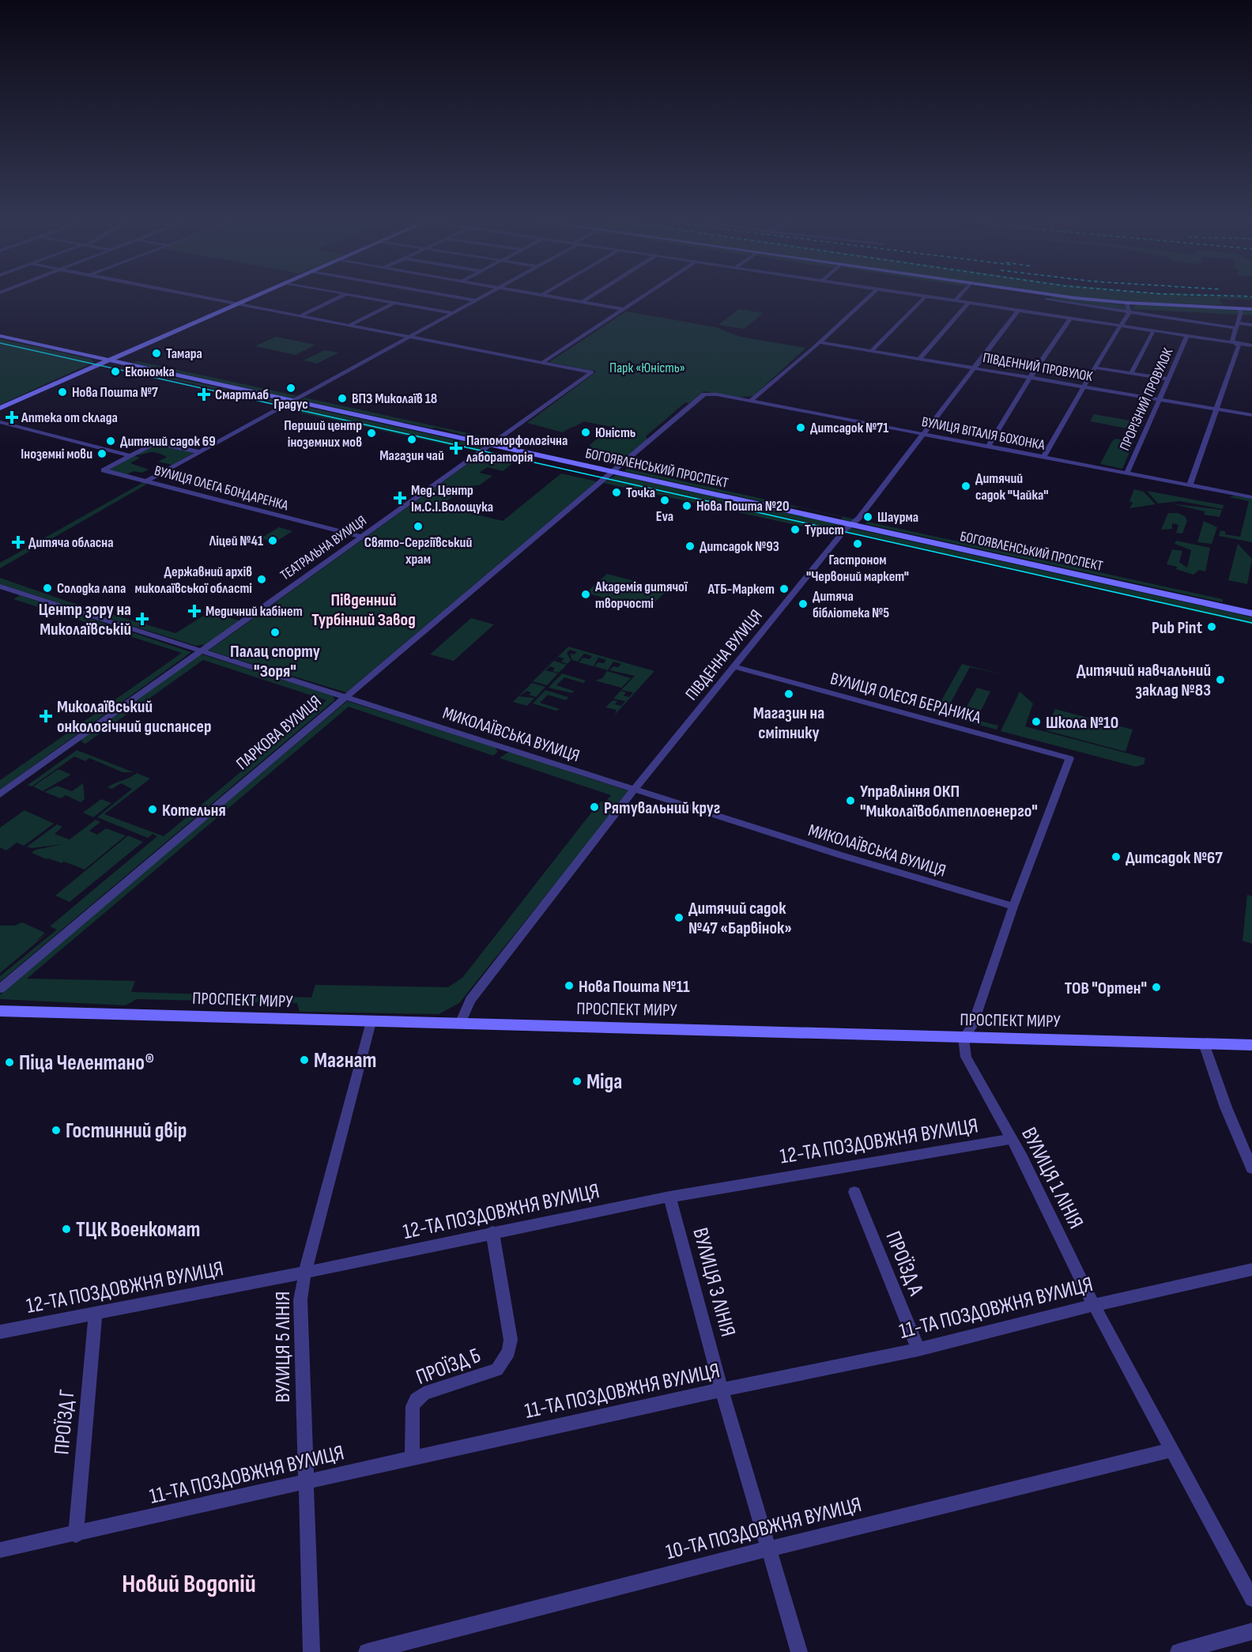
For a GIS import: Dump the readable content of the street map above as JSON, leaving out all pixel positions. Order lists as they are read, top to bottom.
{
  "streets": {
    "main road": ["БОГОЯВЛЕНСЬКИЙ ПРОСПЕКТ", "ПРОСПЕКТ МИРУ"],
    "street": [
      "ПІВДЕННИЙ ПРОВУЛОК",
      "ПРОРІЗНИЙ ПРОВУЛОК",
      "ВУЛИЦЯ ВІТАЛІЯ БОХОНКА",
      "ВУЛИЦЯ ОЛЕГА БОНДАРЕНКА",
      "ТЕАТРАЛЬНА ВУЛИЦЯ",
      "ПІВДЕННА ВУЛИЦЯ",
      "ВУЛИЦЯ ОЛЕСЯ БЕРДНИКА",
      "ПАРКОВА ВУЛИЦЯ",
      "МИКОЛАЇВСЬКА ВУЛИЦЯ",
      "12-ТА ПОЗДОВЖНЯ ВУЛИЦЯ",
      "ВУЛИЦЯ 1 ЛІНІЯ",
      "ПРОЇЗД А",
      "ВУЛИЦЯ 3 ЛІНІЯ",
      "11-ТА ПОЗДОВЖНЯ ВУЛИЦЯ",
      "ВУЛИЦЯ 5 ЛІНІЯ",
      "ПРОЇЗД Б",
      "ПРОЇЗД Г",
      "10-ТА ПОЗДОВЖНЯ ВУЛИЦЯ"
    ]
  },
  "crossings": [
    ["ПІВДЕННИЙ ПРОВУЛОК", "ПРОРІЗНИЙ ПРОВУЛОК"],
    ["ПІВДЕННИЙ ПРОВУЛОК", "ПІВДЕННА ВУЛИЦЯ"],
    ["ПРОРІЗНИЙ ПРОВУЛОК", "ВУЛИЦЯ ВІТАЛІЯ БОХОНКА"],
    ["ВУЛИЦЯ ВІТАЛІЯ БОХОНКА", "ПІВДЕННА ВУЛИЦЯ"],
    ["ВУЛИЦЯ ВІТАЛІЯ БОХОНКА", "ПАРКОВА ВУЛИЦЯ"],
    ["БОГОЯВЛЕНСЬКИЙ ПРОСПЕКТ", "ТЕАТРАЛЬНА ВУЛИЦЯ"],
    ["БОГОЯВЛЕНСЬКИЙ ПРОСПЕКТ", "ПІВДЕННА ВУЛИЦЯ"],
    ["БОГОЯВЛЕНСЬКИЙ ПРОСПЕКТ", "ПАРКОВА ВУЛИЦЯ"],
    ["ВУЛИЦЯ ОЛЕГА БОНДАРЕНКА", "ТЕАТРАЛЬНА ВУЛИЦЯ"],
    ["ТЕАТРАЛЬНА ВУЛИЦЯ", "МИКОЛАЇВСЬКА ВУЛИЦЯ"],
    ["ПІВДЕННА ВУЛИЦЯ", "ВУЛИЦЯ ОЛЕСЯ БЕРДНИКА"],
    ["ПІВДЕННА ВУЛИЦЯ", "МИКОЛАЇВСЬКА ВУЛИЦЯ"],
    ["ПІВДЕННА ВУЛИЦЯ", "ПРОСПЕКТ МИРУ"],
    ["ВУЛИЦЯ ОЛЕСЯ БЕРДНИКА", "МИКОЛАЇВСЬКА ВУЛИЦЯ"],
    ["ПАРКОВА ВУЛИЦЯ", "МИКОЛАЇВСЬКА ВУЛИЦЯ"],
    ["ПРОСПЕКТ МИРУ", "ВУЛИЦЯ 1 ЛІНІЯ"],
    ["ПРОСПЕКТ МИРУ", "ВУЛИЦЯ 5 ЛІНІЯ"],
    ["12-ТА ПОЗДОВЖНЯ ВУЛИЦЯ", "ВУЛИЦЯ 1 ЛІНІЯ"],
    ["12-ТА ПОЗДОВЖНЯ ВУЛИЦЯ", "ВУЛИЦЯ 3 ЛІНІЯ"],
    ["12-ТА ПОЗДОВЖНЯ ВУЛИЦЯ", "ВУЛИЦЯ 5 ЛІНІЯ"],
    ["12-ТА ПОЗДОВЖНЯ ВУЛИЦЯ", "ПРОЇЗД Б"],
    ["12-ТА ПОЗДОВЖНЯ ВУЛИЦЯ", "ПРОЇЗД Г"],
    ["ВУЛИЦЯ 1 ЛІНІЯ", "11-ТА ПОЗДОВЖНЯ ВУЛИЦЯ"],
    ["ВУЛИЦЯ 1 ЛІНІЯ", "10-ТА ПОЗДОВЖНЯ ВУЛИЦЯ"],
    ["ПРОЇЗД А", "11-ТА ПОЗДОВЖНЯ ВУЛИЦЯ"],
    ["ВУЛИЦЯ 3 ЛІНІЯ", "11-ТА ПОЗДОВЖНЯ ВУЛИЦЯ"],
    ["ВУЛИЦЯ 3 ЛІНІЯ", "10-ТА ПОЗДОВЖНЯ ВУЛИЦЯ"],
    ["11-ТА ПОЗДОВЖНЯ ВУЛИЦЯ", "ВУЛИЦЯ 5 ЛІНІЯ"],
    ["11-ТА ПОЗДОВЖНЯ ВУЛИЦЯ", "ПРОЇЗД Б"],
    ["11-ТА ПОЗДОВЖНЯ ВУЛИЦЯ", "ПРОЇЗД Г"]
  ],
  "districts": ["Південний Турбінний Завод", "Новий Водопій"],
  "parks": ["Парк «Юність»"],
  "places": {
    "other": [
      "Тамара",
      "Економка",
      "Градус",
      "Нова Пошта №7",
      "ВПЗ Миколаїв 18",
      "Дитсадок №71",
      "Юність",
      "Перший центр іноземних мов",
      "Магазин чай",
      "Дитячий садок 69",
      "Іноземні мови",
      "Дитячий садок \"Чайка\"",
      "Точка",
      "Eva",
      "Нова Пошта №20",
      "Шаурма",
      "Свято-Сергіївський храм",
      "Турист",
      "Ліцей №41",
      "Гастроном \"Червоний маркет\"",
      "Дитсадок №93",
      "Державний архів миколаївської області",
      "Солодка лапа",
      "АТБ-Маркет",
      "Академія дитячої творчості",
      "Дитяча бібліотека №5",
      "Pub Pint",
      "Палац спорту \"Зоря\"",
      "Дитячий навчальний заклад №83",
      "Магазин на смітнику",
      "Школа №10",
      "Управління ОКП \"Миколаївоблтеплоенерго\"",
      "Рятувальний круг",
      "Котельня",
      "Дитсадок №67",
      "Дитячий садок №47 «Барвінок»",
      "Нова Пошта №11",
      "ТОВ \"Ортен\"",
      "Магнат",
      "Піца Челентано®",
      "Міда",
      "Гостинний двір",
      "ТЦК Военкомат"
    ],
    "health": [
      "Смартлаб",
      "Аптека от склада",
      "Патоморфологічна лабораторія",
      "Мед. Центр Ім.С.І.Волощука",
      "Дитяча обласна",
      "Медичний кабінет",
      "Центр зору на Миколаївській",
      "Миколаївський онкологічний диспансер"
    ]
  }
}
